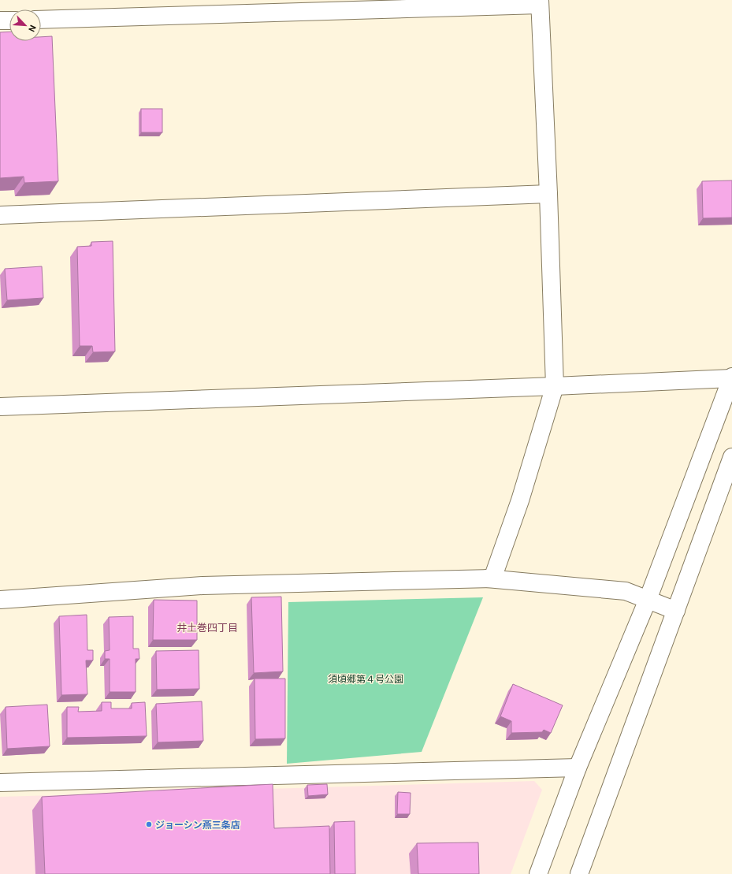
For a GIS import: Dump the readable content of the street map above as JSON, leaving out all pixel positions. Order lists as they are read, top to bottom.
{
  "districts": ["井土巻四丁目"],
  "parks": ["須頃郷第４号公園"],
  "places": ["ジョーシン燕三条店"],
  "north": "bottom right"
}
